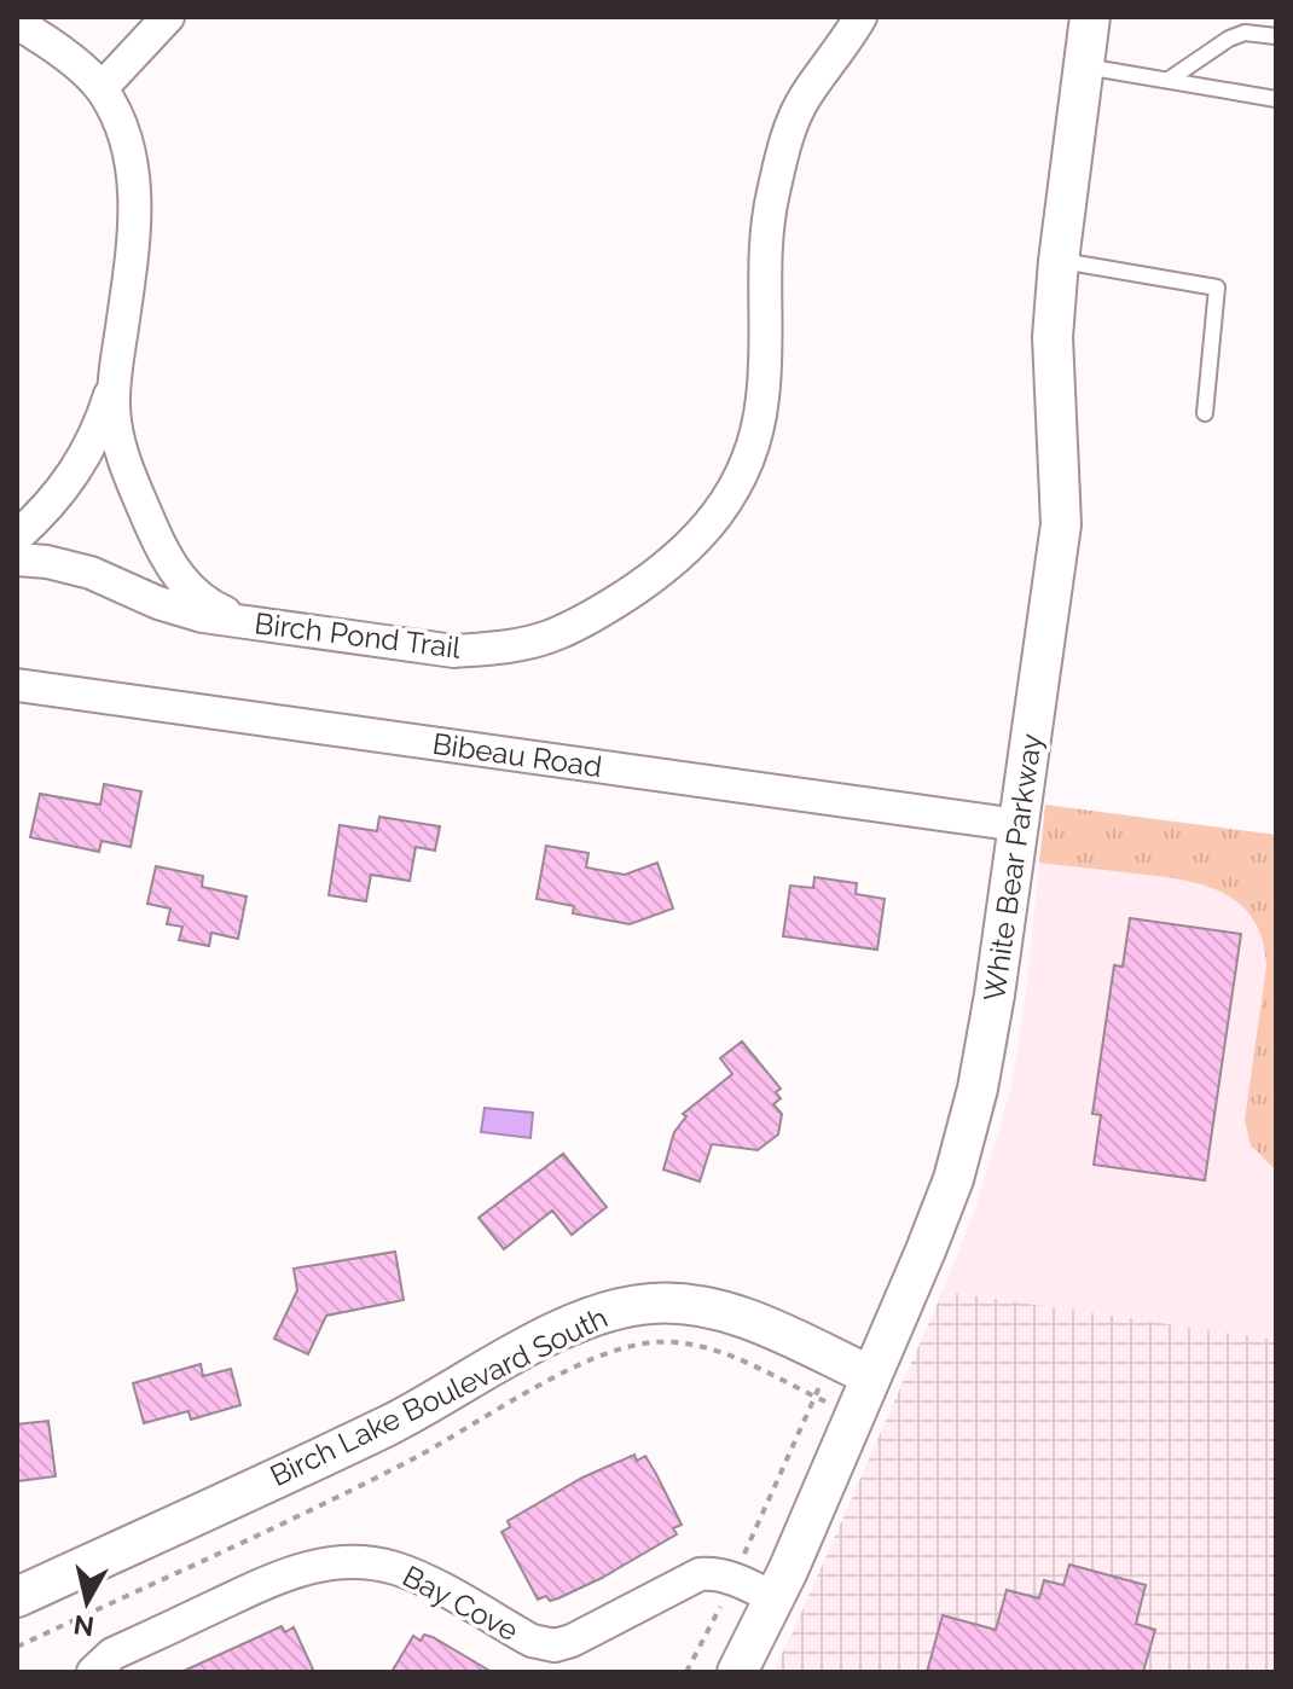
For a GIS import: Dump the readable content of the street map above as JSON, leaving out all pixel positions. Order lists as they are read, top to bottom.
{
  "streets": {
    "street": [
      "Birch Pond Trail",
      "Bibeau Road",
      "White Bear Parkway",
      "Birch Lake Boulevard South",
      "Bay Cove"
    ]
  },
  "crossings": [
    ["Bibeau Road", "White Bear Parkway"],
    ["White Bear Parkway", "Birch Lake Boulevard South"],
    ["White Bear Parkway", "Bay Cove"]
  ],
  "north": "bottom"
}
